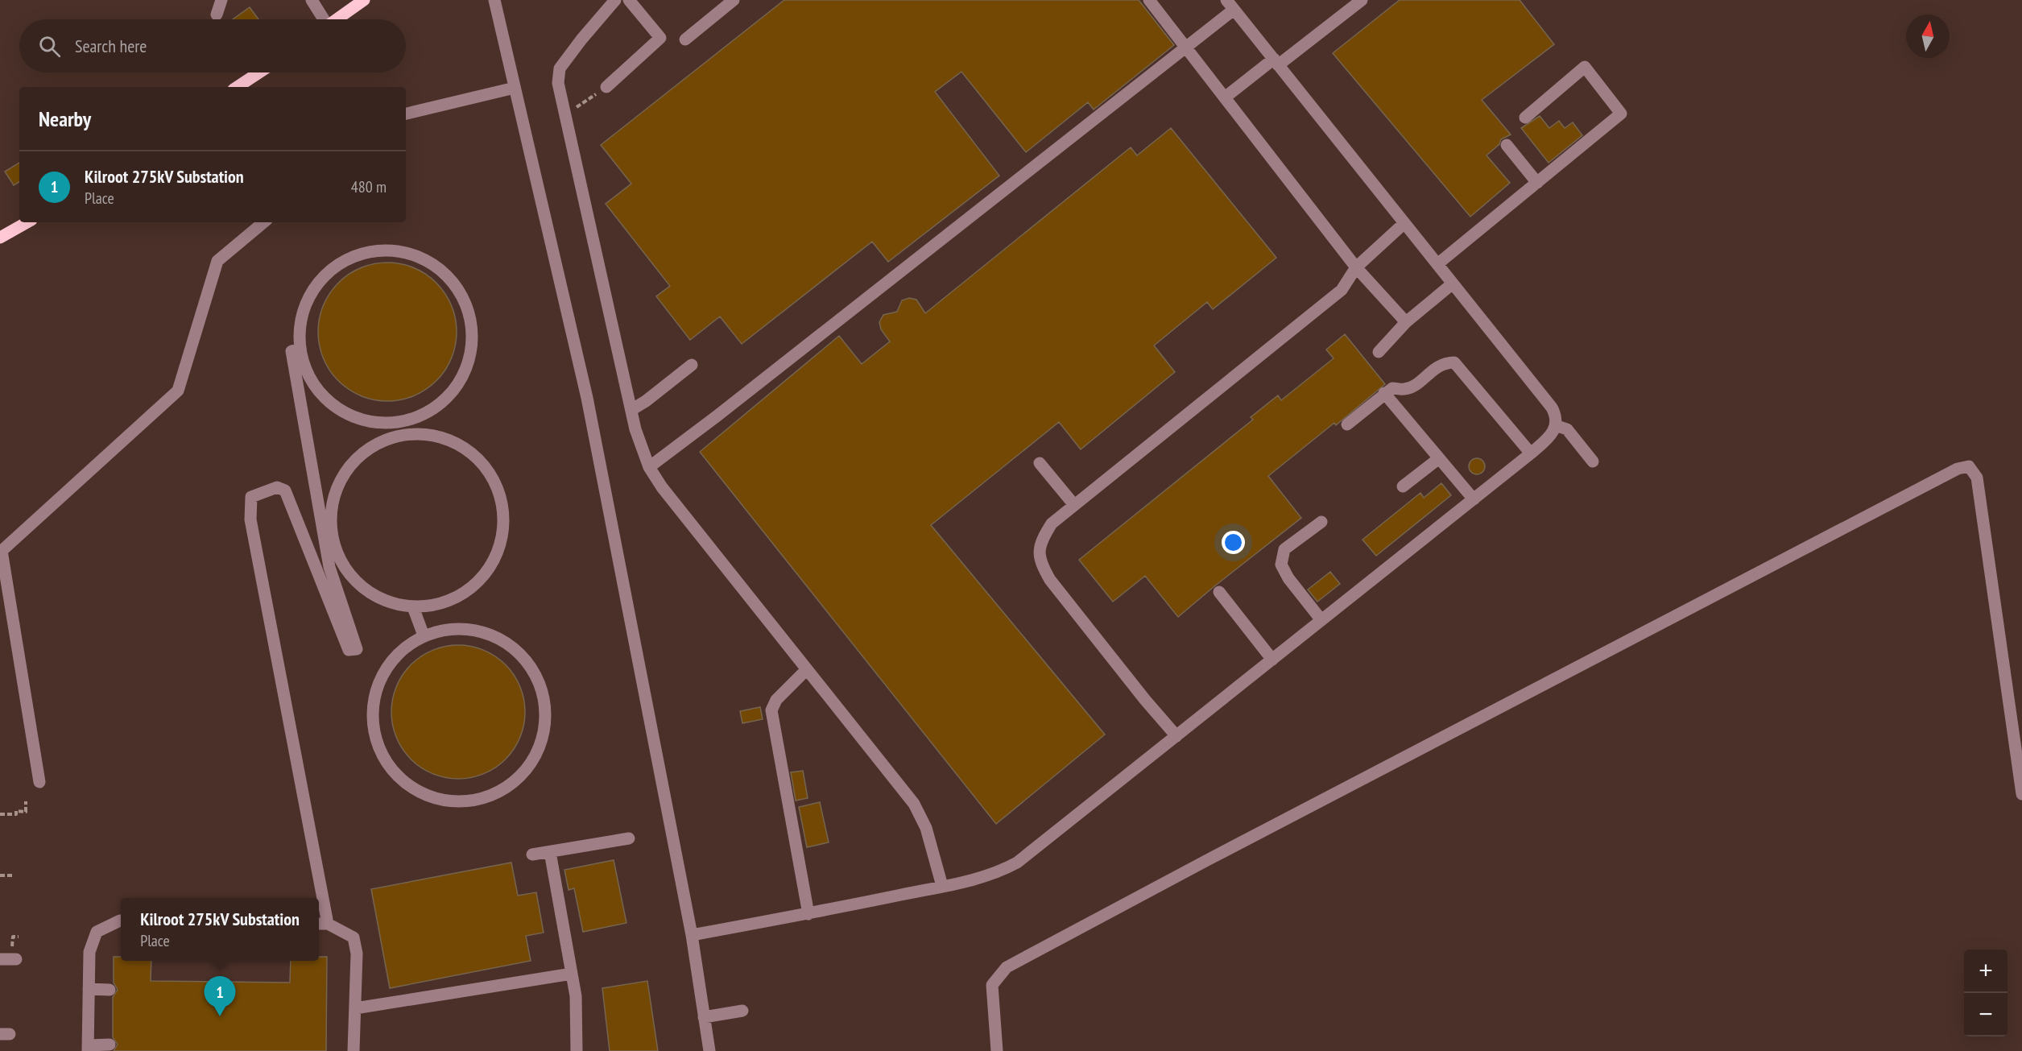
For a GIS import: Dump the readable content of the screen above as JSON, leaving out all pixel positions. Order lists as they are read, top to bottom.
{
  "north": "top",
  "page": {
    "search": "Search here",
    "heading": "Nearby",
    "list": [
      {
        "mark": "1",
        "name": "Kilroot 275kV Substation",
        "note": "Place",
        "value": "480 m"
      }
    ],
    "popup": ["Kilroot 275kV Substation", "Place"],
    "map_buttons": ["+", "−"],
    "pins": "1"
  }
}
